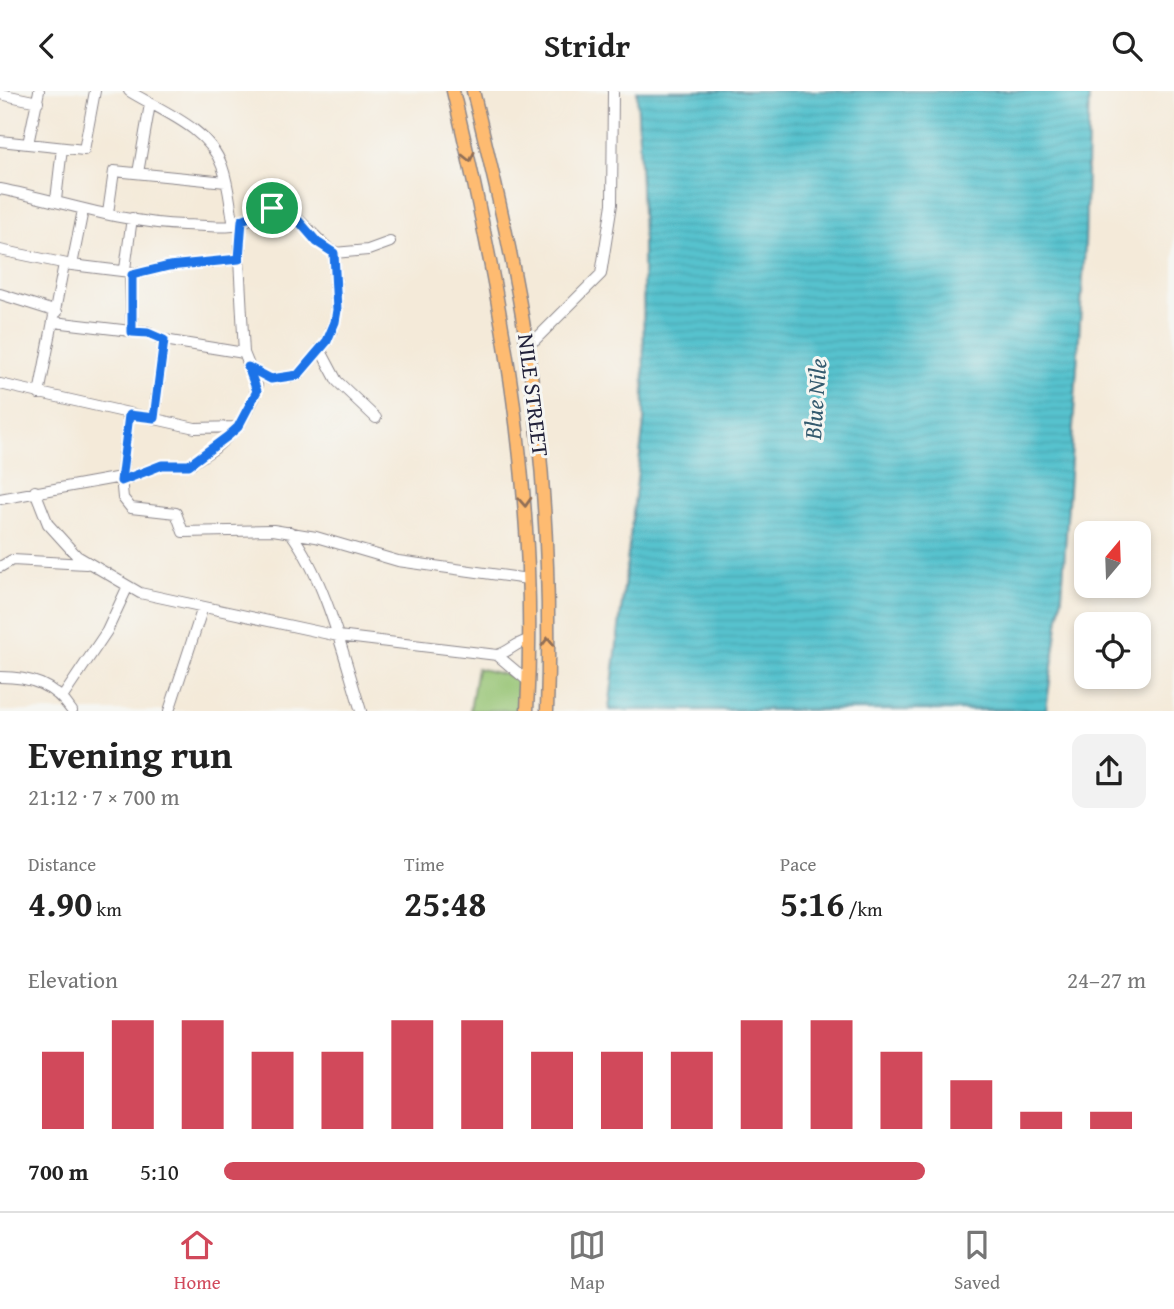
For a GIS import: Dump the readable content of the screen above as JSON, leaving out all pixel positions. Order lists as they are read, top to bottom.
{
  "streets": {
    "main road": ["NILE STREET"]
  },
  "water": ["Blue Nile"],
  "north": "top",
  "page": {
    "header": "Stridr",
    "heading": ["Evening run", "21:12 · 7 × 700 m"],
    "stats": [
      ["Distance", "4.90 km"],
      ["Time", "25:48"],
      ["Pace", "5:16 /km"]
    ],
    "chart": ["Elevation", "24–27 m"],
    "list": [
      {
        "name": "700 m",
        "note": "5:10"
      }
    ],
    "tabs": ["Home", "Map", "Saved"]
  }
}
